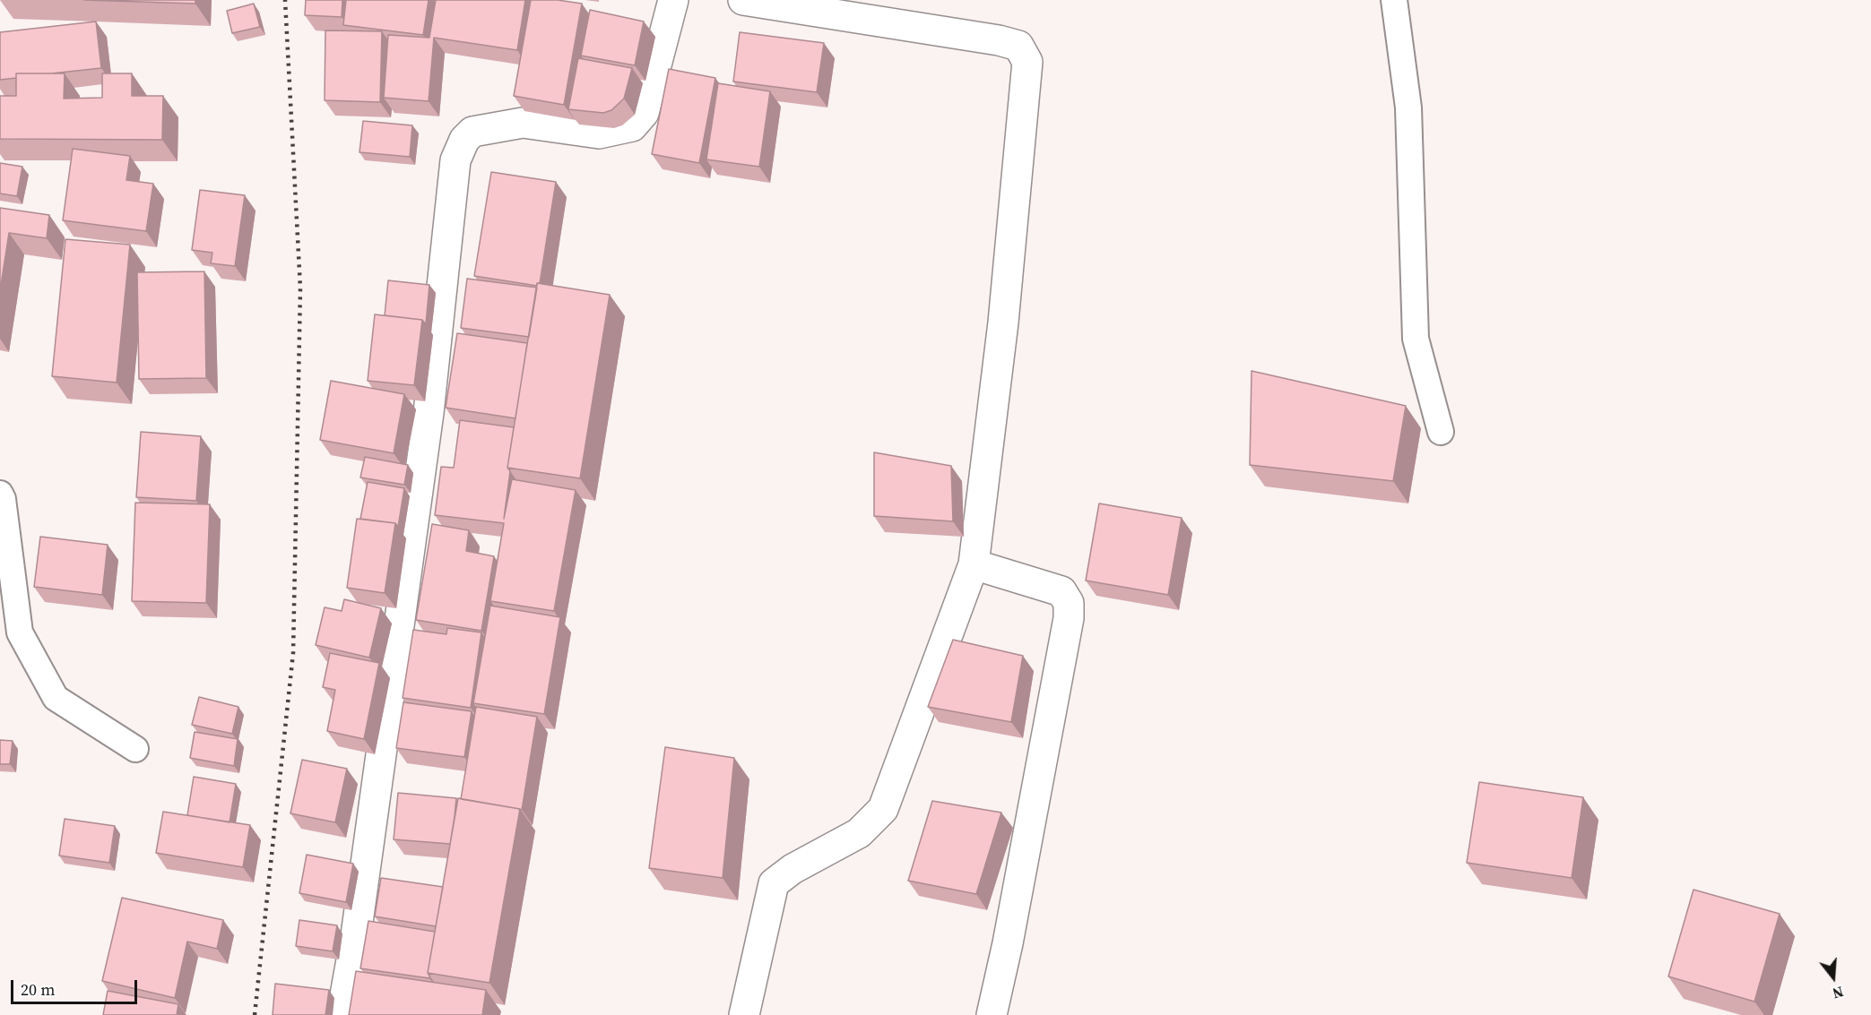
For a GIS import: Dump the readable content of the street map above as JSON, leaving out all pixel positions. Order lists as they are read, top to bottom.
{
  "scale_bar": "20 m",
  "north": "bottom"
}
